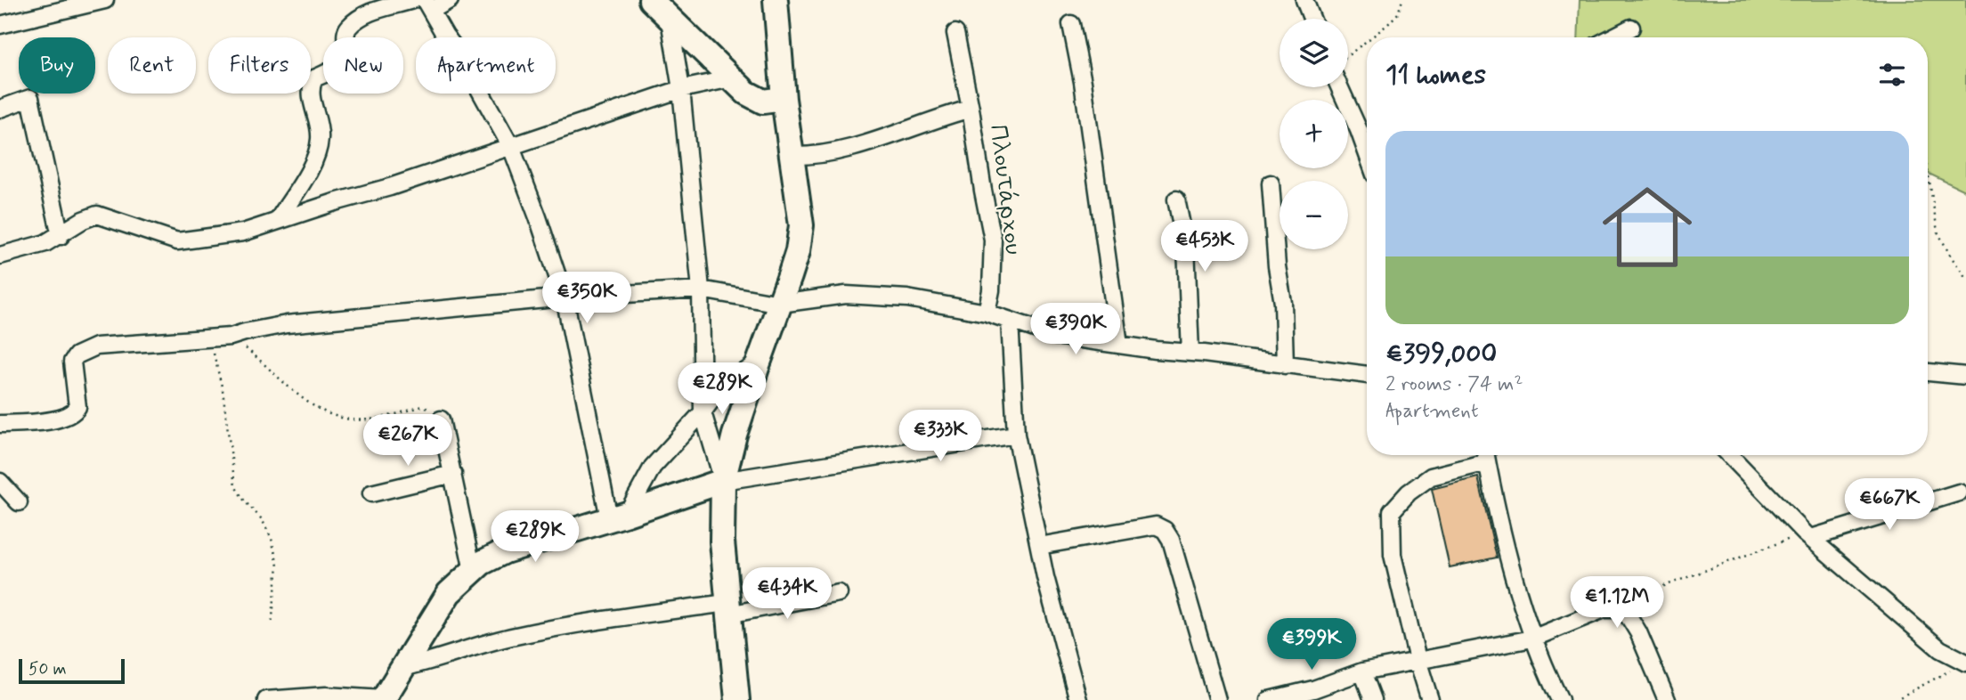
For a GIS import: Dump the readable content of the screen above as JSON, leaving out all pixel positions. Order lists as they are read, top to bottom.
{
  "streets": {
    "street": ["Πλουτάρχου"]
  },
  "scale_bar": "50 m",
  "page": {
    "map_buttons": ["+", "−"],
    "chip": [
      "Buy",
      "Rent",
      "Filters",
      "New",
      "Apartment"
    ],
    "heading": "11 homes",
    "list": [
      {
        "name": "€399,000",
        "note": "2 rooms · 74 m² · Apartment"
      }
    ],
    "price": [
      "€453K",
      "€350K",
      "€390K",
      "€289K",
      "€333K",
      "€267K",
      "€667K",
      "€289K",
      "€434K",
      "€1.12M",
      "€399K"
    ],
    "scale": "50 m"
  }
}
